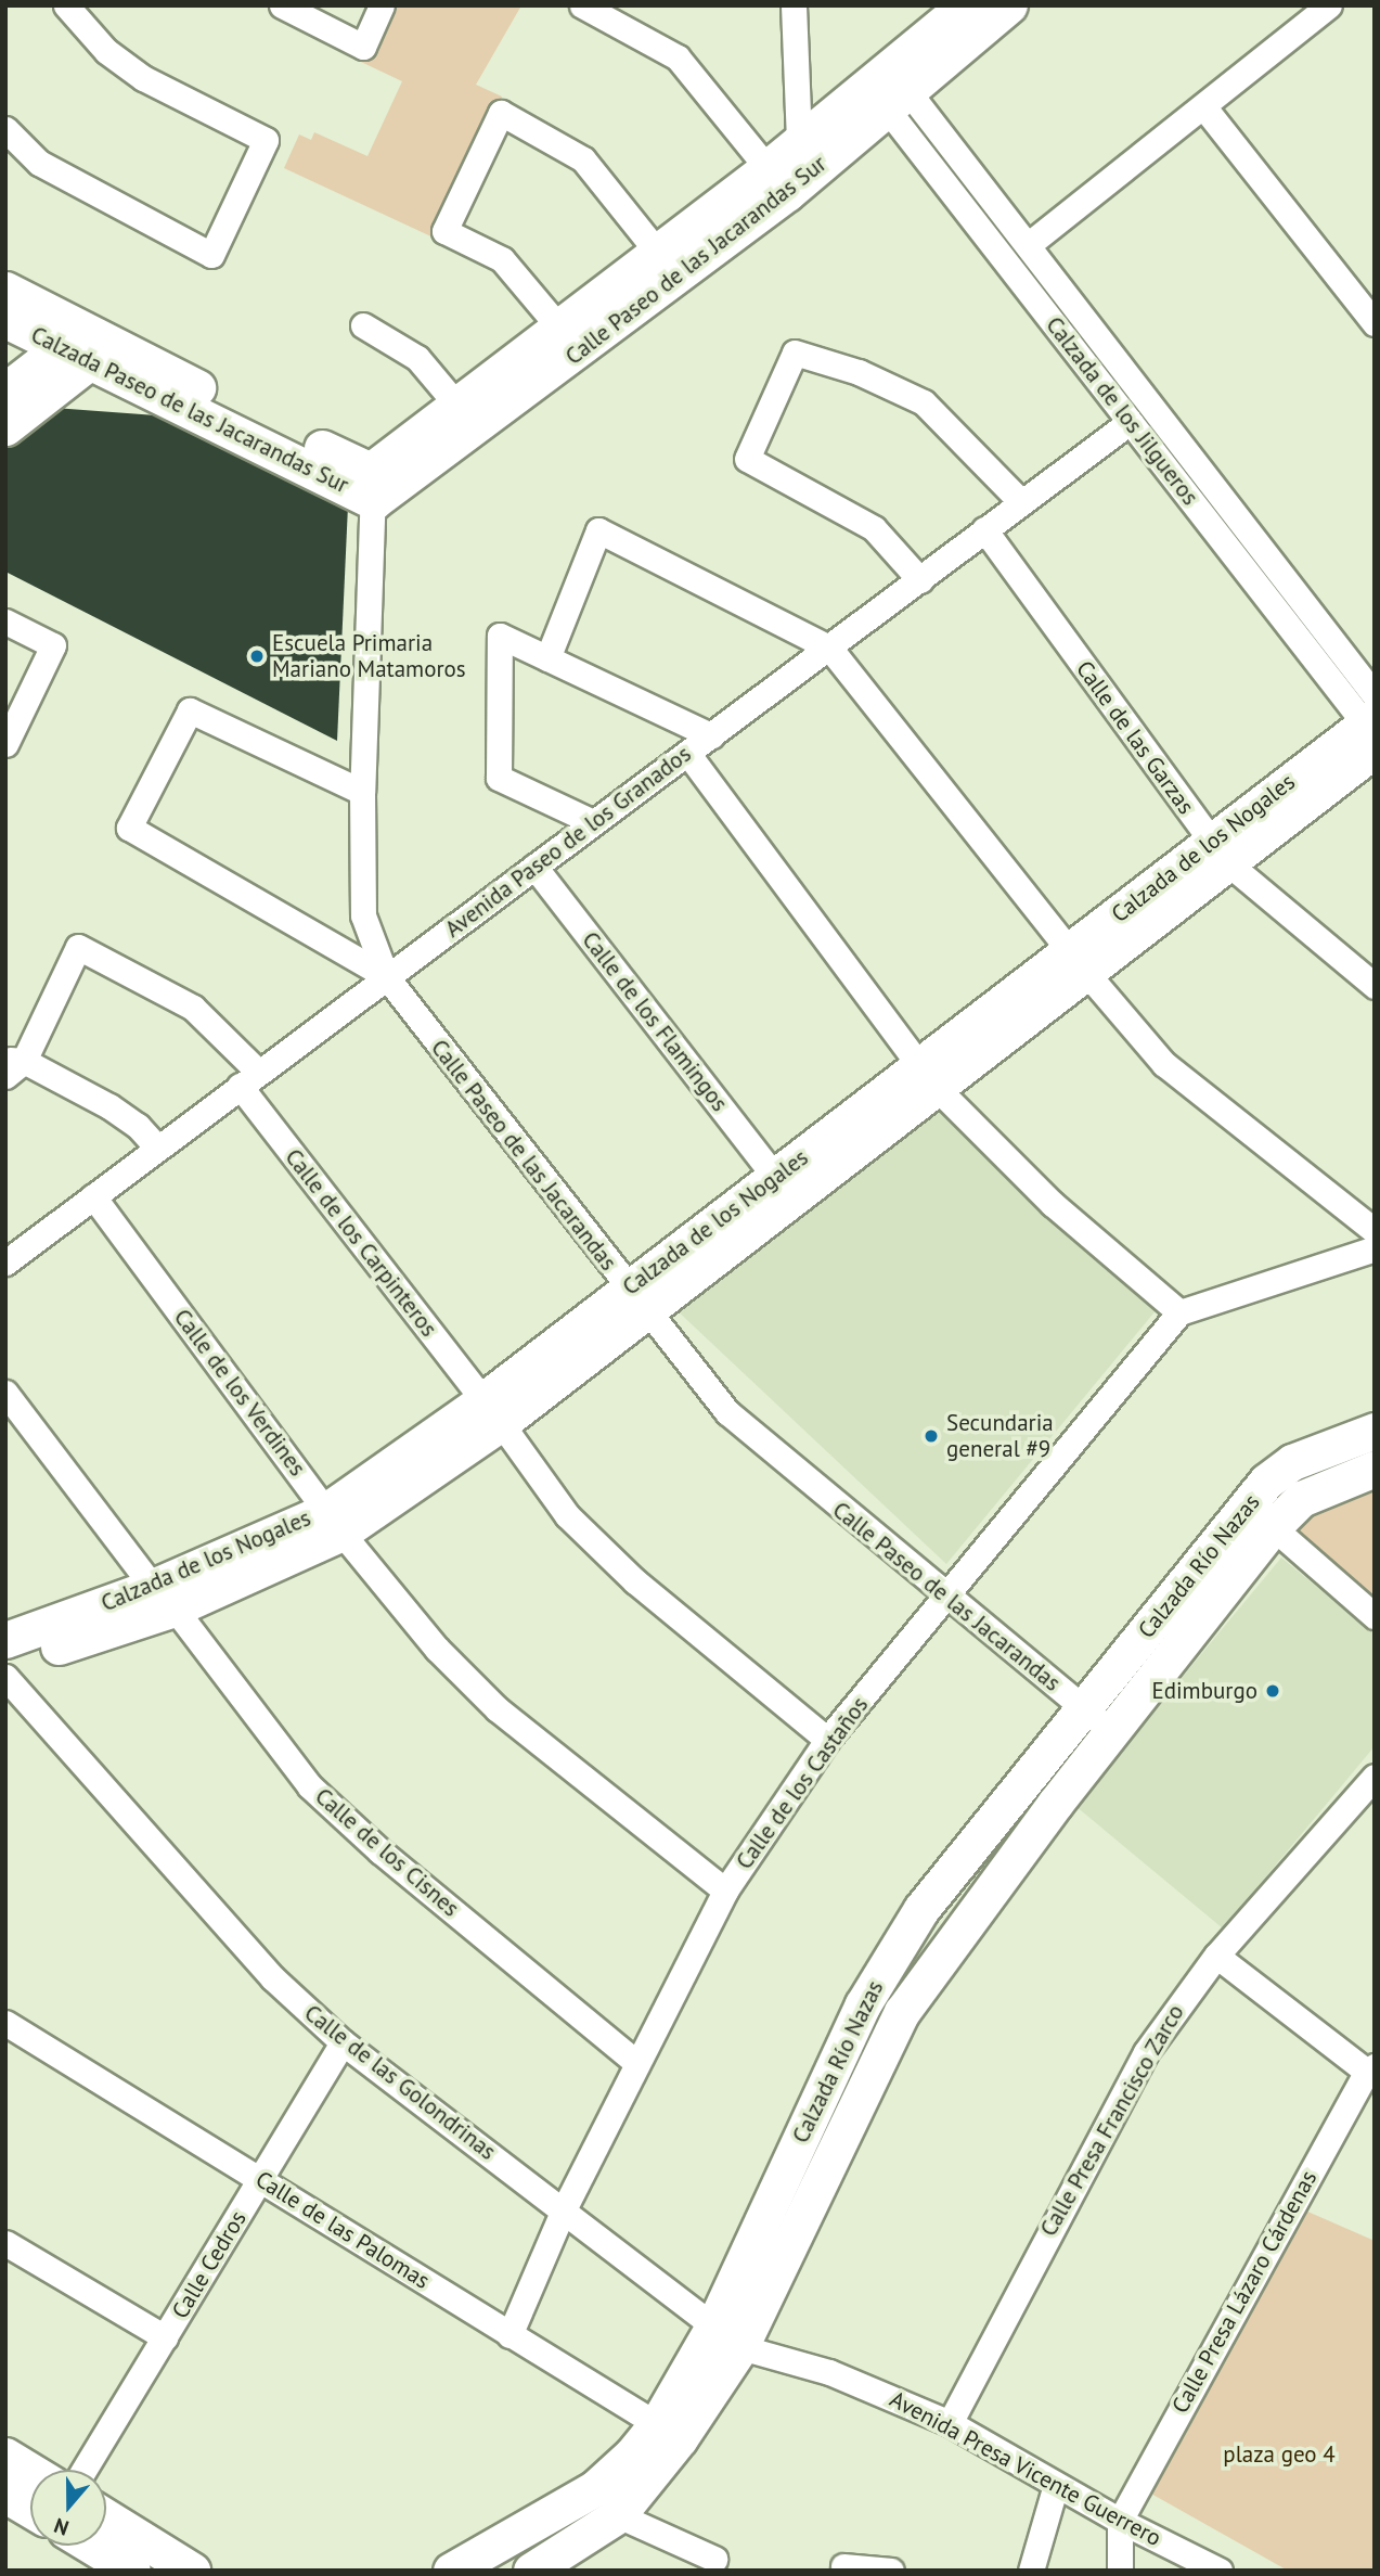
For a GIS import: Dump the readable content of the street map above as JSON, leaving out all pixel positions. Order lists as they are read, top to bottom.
{
  "streets": {
    "street": [
      "Calle Paseo de las Jacarandas Sur",
      "Calzada Paseo de las Jacarandas Sur",
      "Calzada de los Jilgueros",
      "Calle de las Garzas",
      "Avenida Paseo de los Granados",
      "Calzada de los Nogales",
      "Calle de los Flamingos",
      "Calle Paseo de las Jacarandas",
      "Calle de los Carpinteros",
      "Calle de los Verdines",
      "Calzada Río Nazas",
      "Calle de los Castaños",
      "Calle de los Cisnes",
      "Calle de las Golondrinas",
      "Calle Presa Francisco Zarco",
      "Calle de las Palomas",
      "Calle Cedros",
      "Calle Presa Lázaro Cárdenas",
      "Avenida Presa Vicente Guerrero"
    ]
  },
  "crossings": [
    ["Calle Paseo de las Jacarandas Sur", "Calzada Paseo de las Jacarandas Sur"],
    ["Calle Paseo de las Jacarandas Sur", "Calzada de los Jilgueros"],
    ["Calle Paseo de las Jacarandas Sur", "Calle Paseo de las Jacarandas"],
    ["Calzada Paseo de las Jacarandas Sur", "Calle Paseo de las Jacarandas"],
    ["Calzada de los Jilgueros", "Avenida Paseo de los Granados"],
    ["Calzada de los Jilgueros", "Calzada de los Nogales"],
    ["Calle de las Garzas", "Avenida Paseo de los Granados"],
    ["Calle de las Garzas", "Calzada de los Nogales"],
    ["Avenida Paseo de los Granados", "Calle de los Flamingos"],
    ["Avenida Paseo de los Granados", "Calle Paseo de las Jacarandas"],
    ["Avenida Paseo de los Granados", "Calle de los Carpinteros"],
    ["Avenida Paseo de los Granados", "Calle de los Verdines"],
    ["Calzada de los Nogales", "Calle de los Flamingos"],
    ["Calzada de los Nogales", "Calle Paseo de las Jacarandas"],
    ["Calzada de los Nogales", "Calle de los Carpinteros"],
    ["Calzada de los Nogales", "Calle de los Verdines"],
    ["Calzada de los Nogales", "Calle de los Cisnes"],
    ["Calle Paseo de las Jacarandas", "Calzada Río Nazas"],
    ["Calle Paseo de las Jacarandas", "Calle de los Castaños"],
    ["Calle de los Carpinteros", "Calle de los Castaños"],
    ["Calle de los Verdines", "Calle de los Castaños"],
    ["Calzada Río Nazas", "Calle de las Golondrinas"],
    ["Calzada Río Nazas", "Calle de las Palomas"],
    ["Calzada Río Nazas", "Avenida Presa Vicente Guerrero"],
    ["Calle de los Castaños", "Calle de los Cisnes"],
    ["Calle de los Castaños", "Calle de las Golondrinas"],
    ["Calle de los Castaños", "Calle de las Palomas"],
    ["Calle de las Golondrinas", "Calle Cedros"],
    ["Calle de las Golondrinas", "Avenida Presa Vicente Guerrero"],
    ["Calle Presa Francisco Zarco", "Avenida Presa Vicente Guerrero"],
    ["Calle de las Palomas", "Calle Cedros"],
    ["Calle Presa Lázaro Cárdenas", "Avenida Presa Vicente Guerrero"]
  ],
  "parks": ["plaza geo 4"],
  "places": ["Escuela Primaria Mariano Matamoros", "Secundaria general #9", "Edimburgo"],
  "north": "bottom"
}
